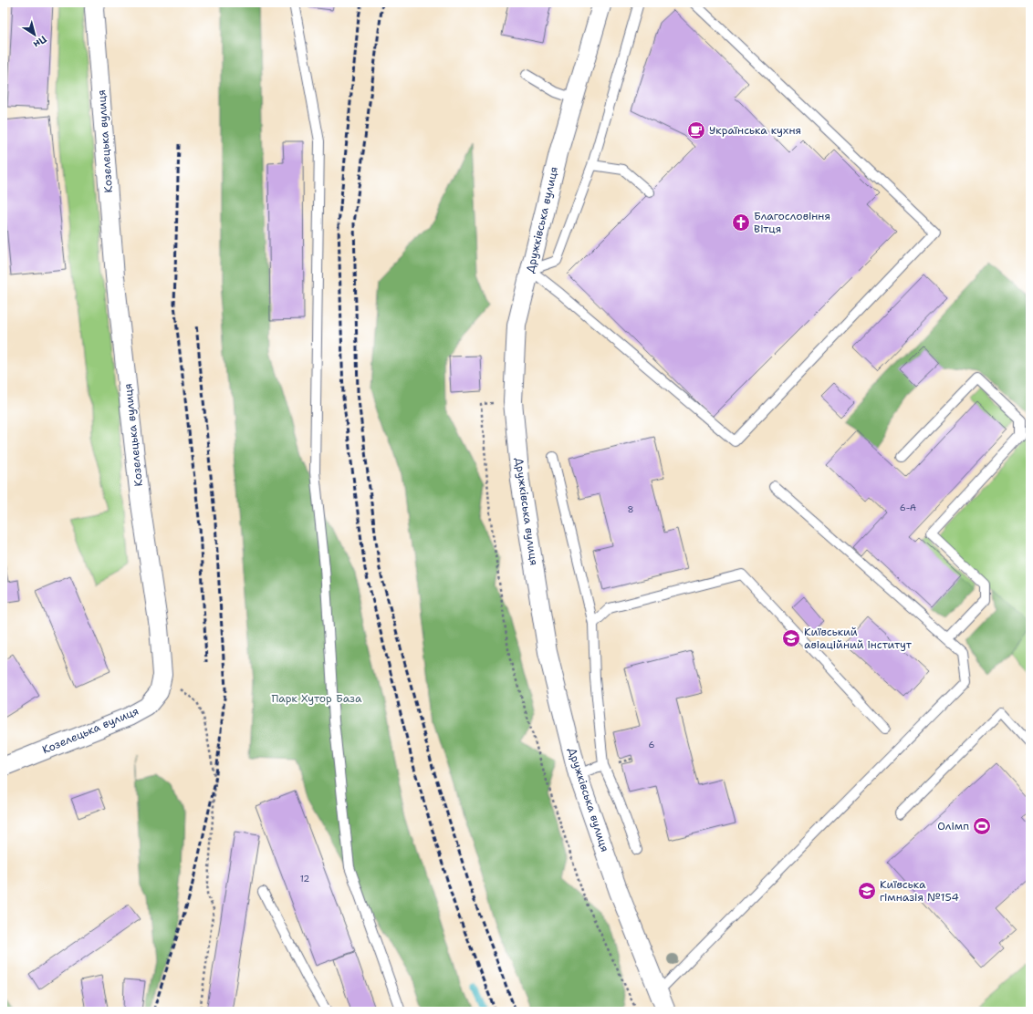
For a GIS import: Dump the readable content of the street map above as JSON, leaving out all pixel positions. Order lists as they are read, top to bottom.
{
  "streets": {
    "street": ["Козелецька вулиця", "Дружківська вулиця"]
  },
  "parks": ["Парк Хутор База"],
  "places": {
    "cafe": ["Українська кухня"],
    "church": ["Благословіння Вітця"],
    "school or university": ["Київський авіаційний інститут", "Київська гімназія №154"],
    "sports": ["Олімп"]
  },
  "house_numbers": [
    "6-А",
    "8",
    "6",
    "12"
  ],
  "north": "bottom right"
}
